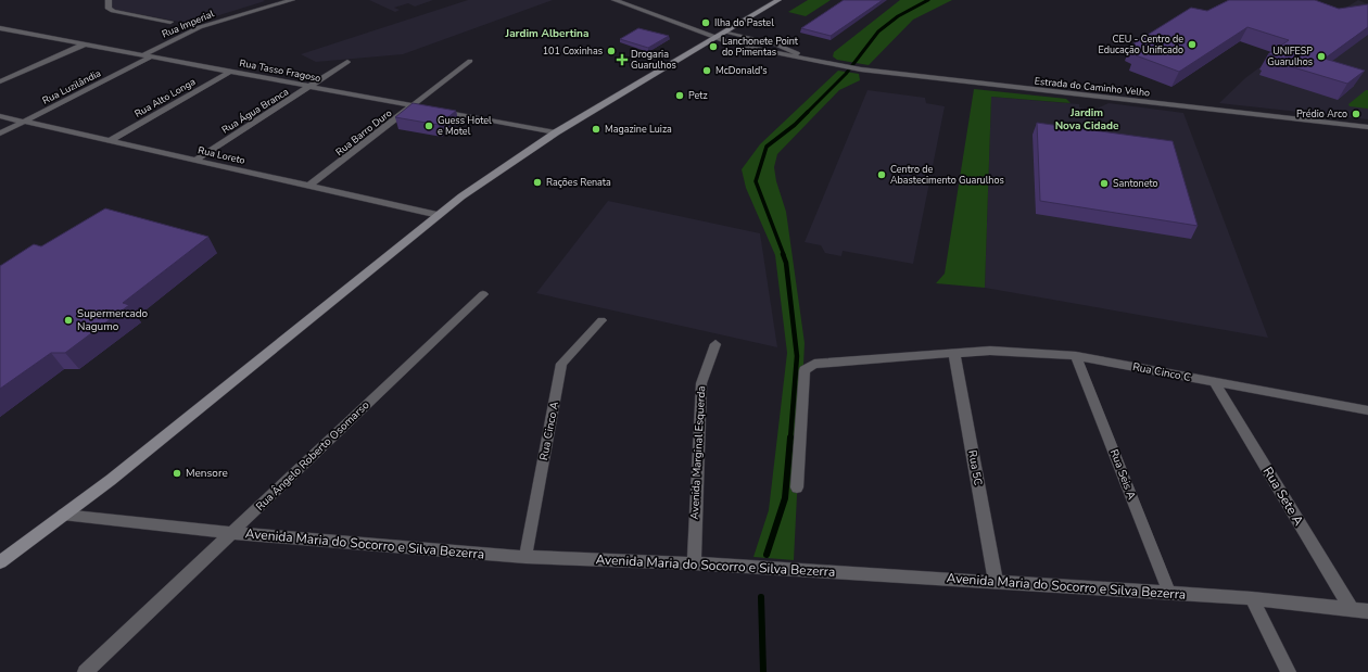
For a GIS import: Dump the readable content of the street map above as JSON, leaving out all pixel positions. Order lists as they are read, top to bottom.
{
  "streets": {
    "street": [
      "Rua Imperial",
      "Rua Tasso Fragoso",
      "Rua Luzilândia",
      "Estrada do Caminho Velho",
      "Rua Alto Longa",
      "Rua Água Branca",
      "Rua Barro Duro",
      "Rua Loreto",
      "Rua Cinco C",
      "Rua Cinco A",
      "Avenida Marginal Esquerda",
      "Rua Ângelo Roberto Osomarso",
      "Rua 5C",
      "Rua Seis A",
      "Rua Sete A",
      "Avenida Maria do Socorro e Silva Bezerra"
    ]
  },
  "crossings": [
    ["Rua Imperial", "Rua Tasso Fragoso"],
    ["Rua Tasso Fragoso", "Rua Luzilândia"],
    ["Rua Tasso Fragoso", "Rua Alto Longa"],
    ["Rua Tasso Fragoso", "Rua Água Branca"],
    ["Rua Tasso Fragoso", "Rua Barro Duro"],
    ["Rua Luzilândia", "Rua Loreto"],
    ["Rua Alto Longa", "Rua Loreto"],
    ["Rua Água Branca", "Rua Loreto"],
    ["Rua Barro Duro", "Rua Loreto"],
    ["Rua Cinco C", "Rua 5C"],
    ["Rua Cinco C", "Rua Seis A"],
    ["Rua Cinco C", "Rua Sete A"],
    ["Rua Cinco A", "Avenida Maria do Socorro e Silva Bezerra"],
    ["Avenida Marginal Esquerda", "Avenida Maria do Socorro e Silva Bezerra"],
    ["Rua Ângelo Roberto Osomarso", "Avenida Maria do Socorro e Silva Bezerra"],
    ["Rua 5C", "Avenida Maria do Socorro e Silva Bezerra"],
    ["Rua Seis A", "Avenida Maria do Socorro e Silva Bezerra"],
    ["Rua Sete A", "Avenida Maria do Socorro e Silva Bezerra"]
  ],
  "districts": ["Jardim Albertina", "Jardim Nova Cidade"],
  "places": {
    "other": [
      "Ilha do Pastel",
      "CEU - Centro de Educação Unificado",
      "Lanchonete Point do Pimentas",
      "101 Coxinhas",
      "UNIFESP Guarulhos",
      "McDonald's",
      "Petz",
      "Prédio Arco",
      "Guess Hotel e Motel",
      "Magazine Luiza",
      "Centro de Abastecimento Guarulhos",
      "Rações Renata",
      "Santoneto",
      "Supermercado Nagumo",
      "Mensore"
    ],
    "health": ["Drogaria Guarulhos"]
  }
}
